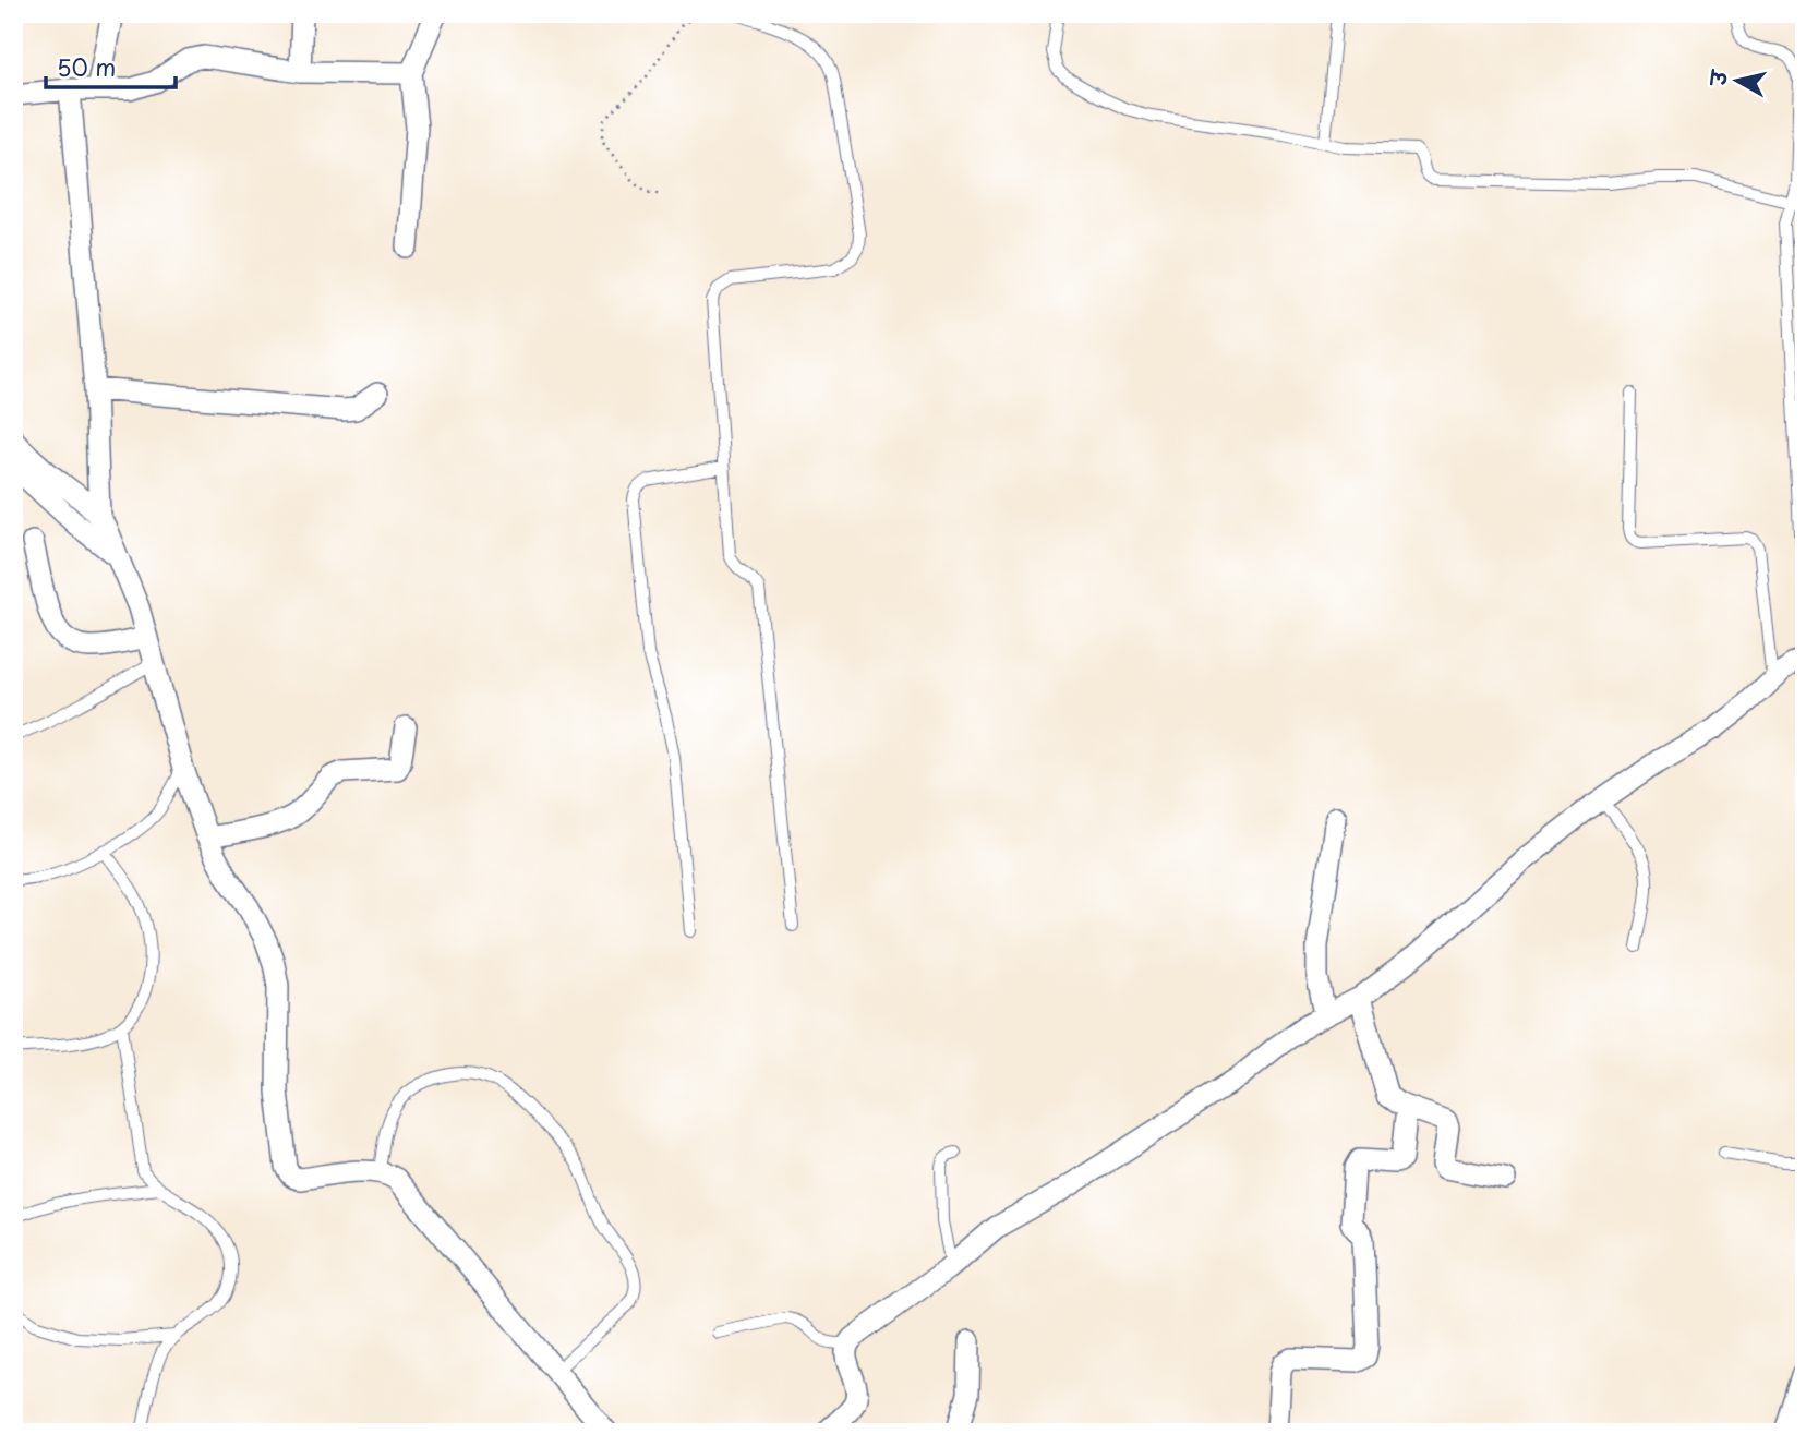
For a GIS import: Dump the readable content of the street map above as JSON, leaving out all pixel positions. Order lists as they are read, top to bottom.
{
  "scale_bar": "50 m",
  "north": "left"
}
